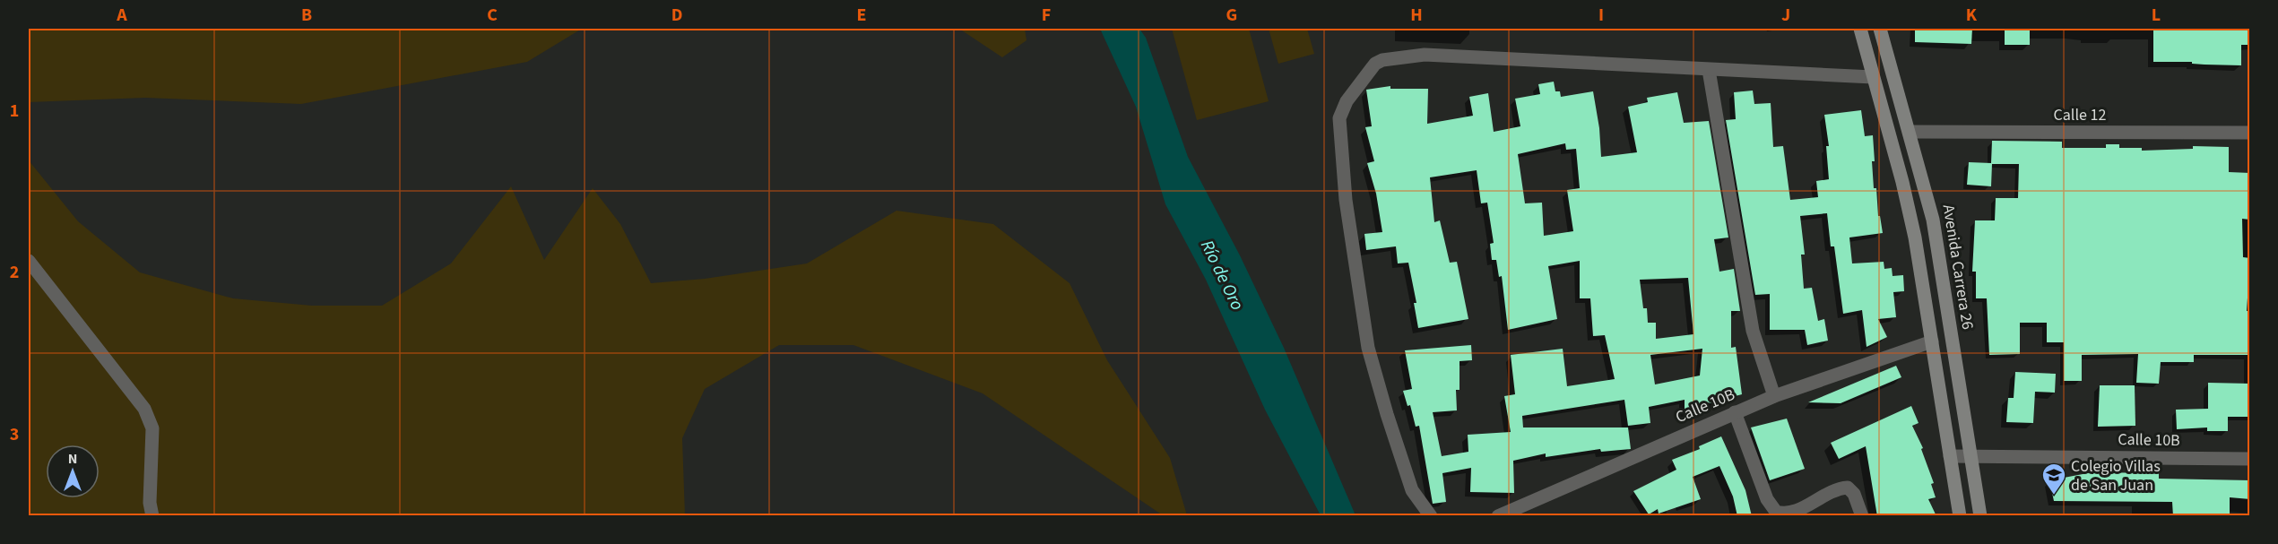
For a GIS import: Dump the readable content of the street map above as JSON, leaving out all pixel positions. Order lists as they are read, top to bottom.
{
  "streets": {
    "main road": ["Avenida Carrera 26"],
    "street": ["Calle 12", "Calle 10B"]
  },
  "crossings": [
    ["Calle 12", "Avenida Carrera 26"],
    ["Avenida Carrera 26", "Calle 10B"]
  ],
  "water": ["Río de Oro"],
  "places": {
    "school or university": ["Colegio Villas de San Juan"]
  },
  "north": "top",
  "grid": {
    "columns": [
      "A",
      "B",
      "C",
      "D",
      "E",
      "F",
      "G",
      "H",
      "I",
      "J",
      "K",
      "L"
    ],
    "rows": ["1", "2", "3"]
  }
}
